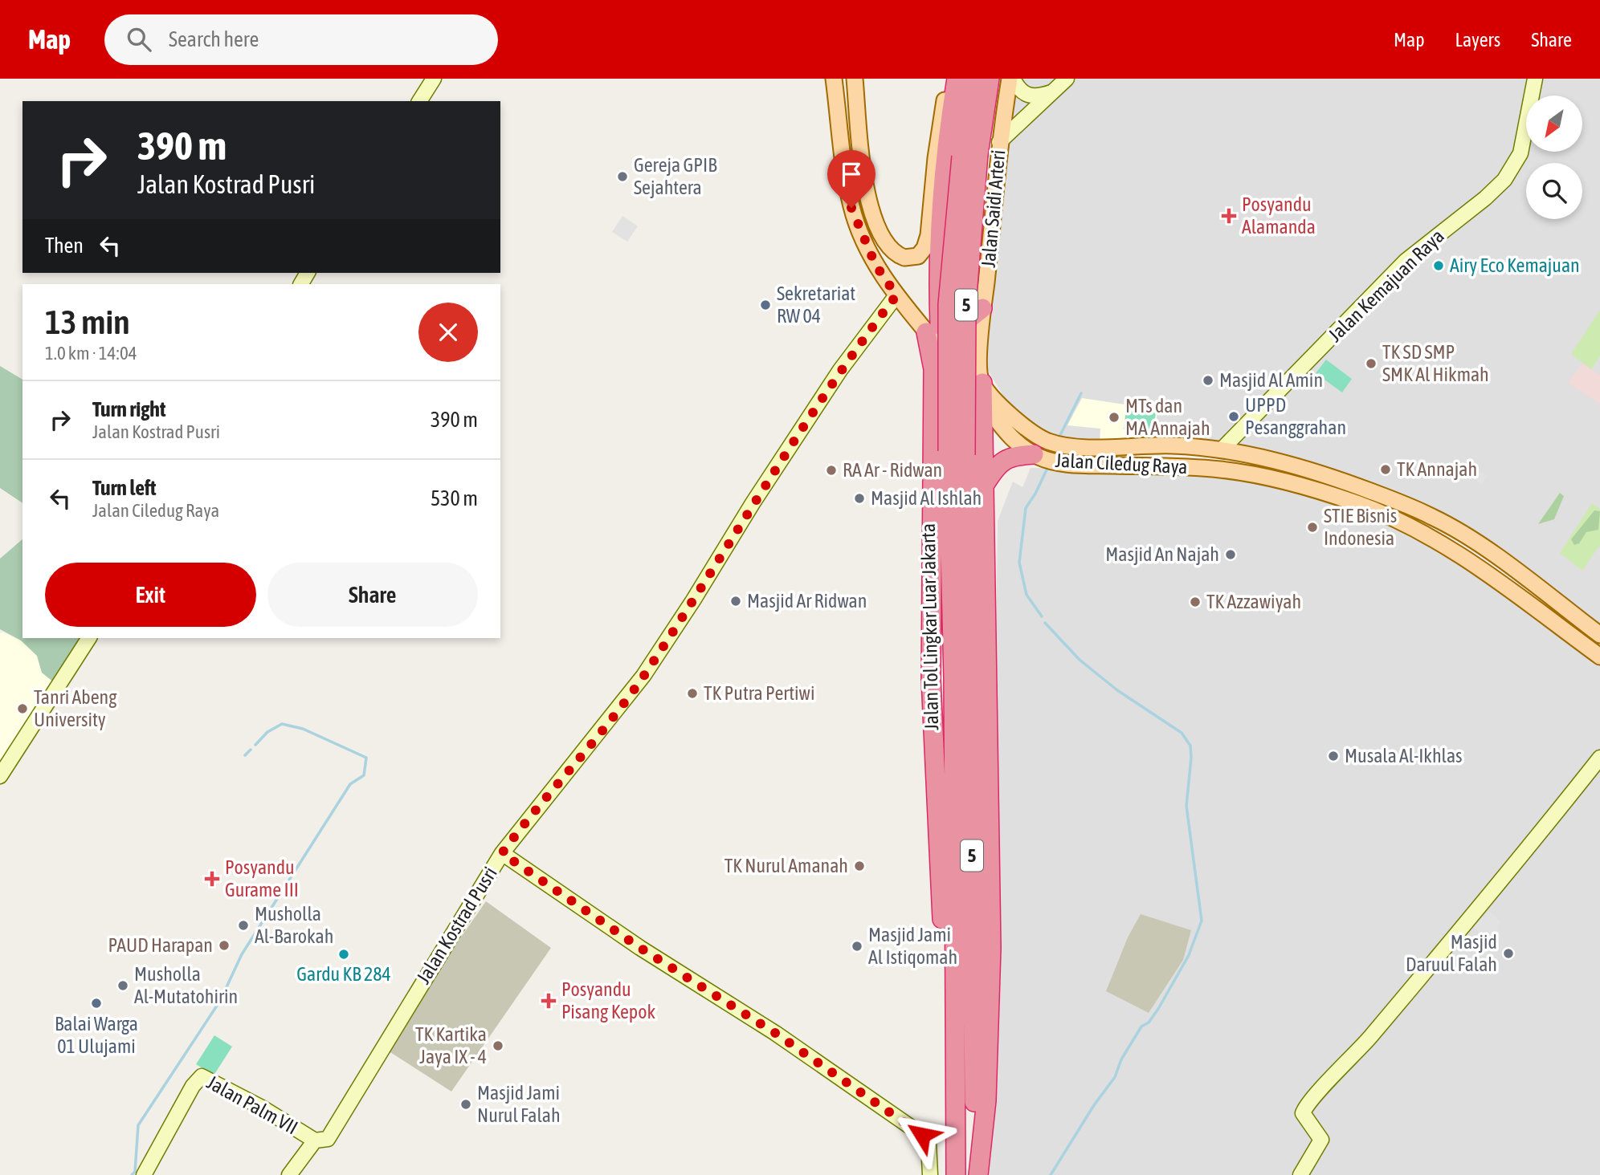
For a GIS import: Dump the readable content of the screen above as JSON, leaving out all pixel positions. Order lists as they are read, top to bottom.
{
  "streets": {
    "highway": ["5", "Jalan Tol Lingkar Luar Jakarta"],
    "main road": ["Jalan Saidi Arteri", "Jalan Ciledug Raya"],
    "street": ["Jalan Kemajuan Raya", "Jalan Kostrad Pusri", "Jalan Palm VII"]
  },
  "crossings": [
    ["Jalan Saidi Arteri", "Jalan Ciledug Raya"],
    ["Jalan Kemajuan Raya", "Jalan Ciledug Raya"],
    ["Jalan Ciledug Raya", "Jalan Kostrad Pusri"],
    ["Jalan Kostrad Pusri", "Jalan Palm VII"]
  ],
  "places": {
    "other": [
      "Gereja GPIB Sejahtera",
      "Airy Eco Kemajuan",
      "Sekretariat RW 04",
      "TK SD SMP SMK Al Hikmah",
      "Masjid Al Amin",
      "UPPD Pesanggrahan",
      "MTs dan MA Annajah",
      "TK Annajah",
      "RA Ar - Ridwan",
      "Masjid Al Ishlah",
      "STIE Bisnis Indonesia",
      "Masjid An Najah",
      "Masjid Ar Ridwan",
      "TK Azzawiyah",
      "TK Putra Pertiwi",
      "Tanri Abeng University",
      "Musala Al-Ikhlas",
      "TK Nurul Amanah",
      "Musholla Al-Barokah",
      "PAUD Harapan",
      "Masjid Jami Al Istiqomah",
      "Masjid Daruul Falah",
      "Gardu KB 284",
      "Musholla Al-Mutatohirin",
      "Balai Warga 01 Ulujami",
      "TK Kartika Jaya IX - 4",
      "Masjid Jami Nurul Falah"
    ],
    "health": ["Posyandu Alamanda", "Posyandu Gurame III", "Posyandu Pisang Kepok"]
  },
  "north": "bottom left",
  "page": {
    "header": "Map",
    "search": "Search here",
    "nav": ["Map", "Layers", "Share"],
    "turn": ["390 m", "Jalan Kostrad Pusri"],
    "then": "Then",
    "heading": ["13 min", "1.0 km · 14:04"],
    "list": [
      {
        "name": "Turn right",
        "note": "Jalan Kostrad Pusri",
        "value": "390 m"
      },
      {
        "name": "Turn left",
        "note": "Jalan Ciledug Raya",
        "value": "530 m"
      }
    ],
    "buttons": ["Exit", "Share"]
  }
}
